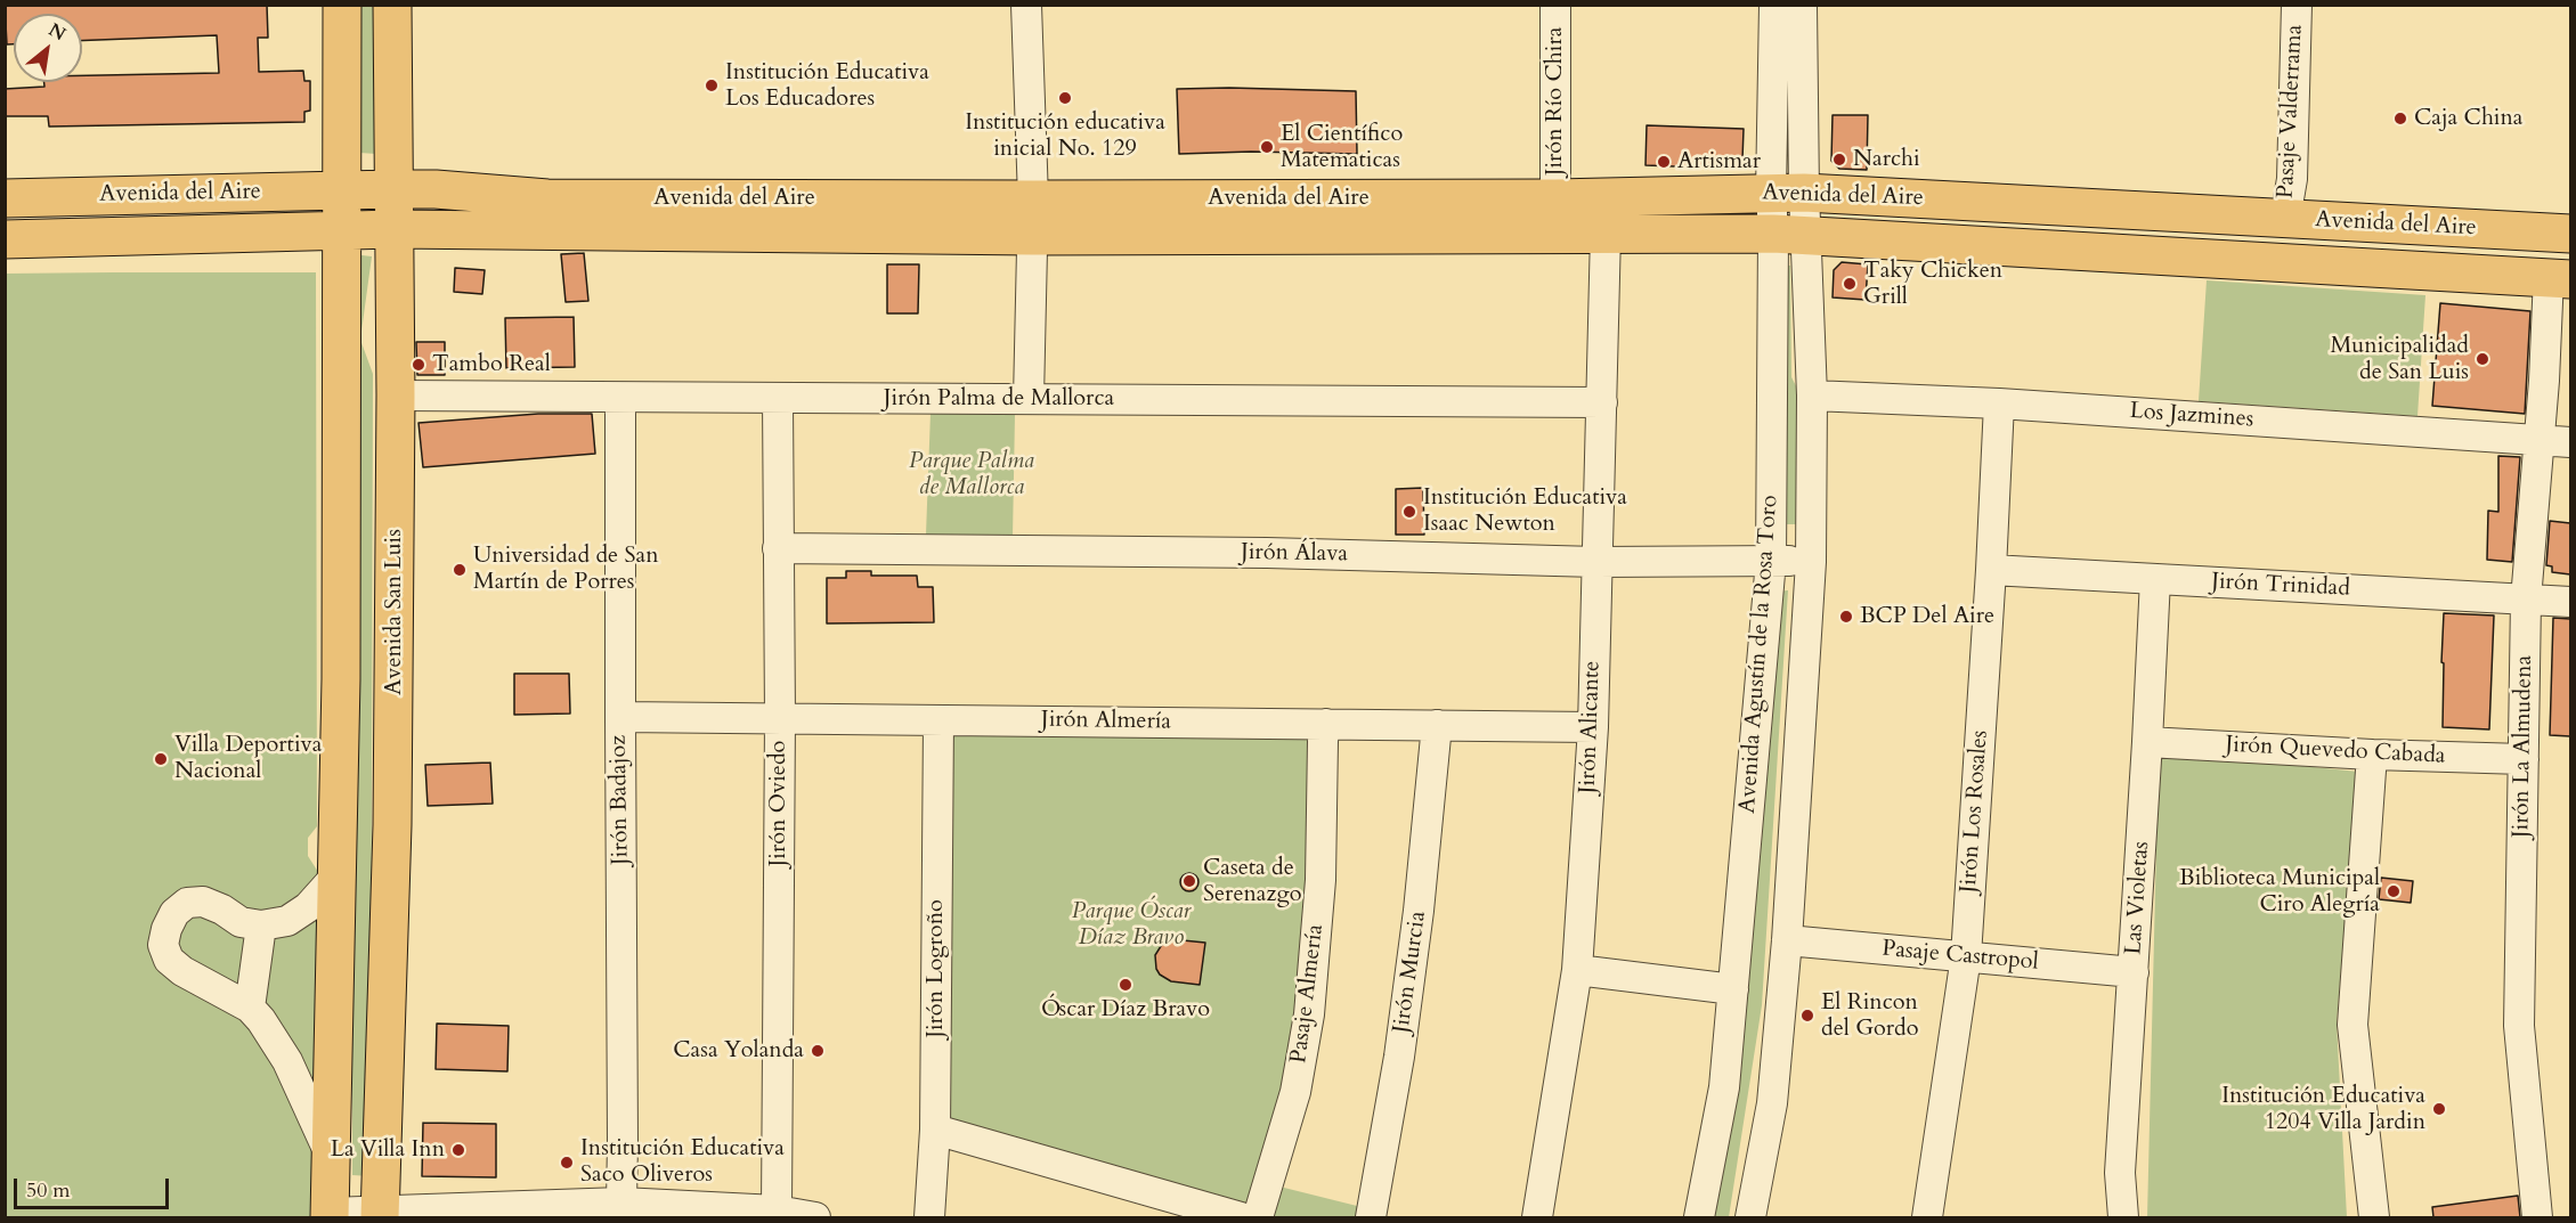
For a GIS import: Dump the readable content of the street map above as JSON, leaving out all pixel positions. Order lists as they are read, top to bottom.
{
  "streets": {
    "main road": ["Avenida del Aire", "Avenida San Luis"],
    "street": [
      "Jirón Río Chira",
      "Pasaje Valderrama",
      "Jirón Palma de Mallorca",
      "Los Jazmines",
      "Jirón Álava",
      "Jirón Trinidad",
      "Avenida Agustín de la Rosa Toro",
      "Jirón Almería",
      "Jirón Alicante",
      "Jirón La Almudena",
      "Jirón Quevedo Cabada",
      "Jirón Badajoz",
      "Jirón Oviedo",
      "Jirón Los Rosales",
      "Las Violetas",
      "Pasaje Castropol",
      "Jirón Logroño",
      "Jirón Murcia",
      "Pasaje Almería"
    ]
  },
  "crossings": [
    ["Jirón Río Chira", "Avenida del Aire"],
    ["Pasaje Valderrama", "Avenida del Aire"],
    ["Avenida del Aire", "Avenida San Luis"],
    ["Avenida del Aire", "Avenida Agustín de la Rosa Toro"],
    ["Avenida del Aire", "Jirón Alicante"],
    ["Avenida del Aire", "Jirón La Almudena"],
    ["Jirón Palma de Mallorca", "Avenida San Luis"],
    ["Jirón Palma de Mallorca", "Jirón Alicante"],
    ["Jirón Palma de Mallorca", "Jirón Badajoz"],
    ["Jirón Palma de Mallorca", "Jirón Oviedo"],
    ["Los Jazmines", "Avenida Agustín de la Rosa Toro"],
    ["Los Jazmines", "Jirón La Almudena"],
    ["Los Jazmines", "Jirón Los Rosales"],
    ["Jirón Álava", "Avenida Agustín de la Rosa Toro"],
    ["Jirón Álava", "Jirón Alicante"],
    ["Jirón Álava", "Jirón Oviedo"],
    ["Jirón Trinidad", "Jirón La Almudena"],
    ["Jirón Trinidad", "Jirón Los Rosales"],
    ["Jirón Trinidad", "Las Violetas"],
    ["Avenida Agustín de la Rosa Toro", "Pasaje Castropol"],
    ["Jirón Almería", "Jirón Alicante"],
    ["Jirón Almería", "Jirón Badajoz"],
    ["Jirón Almería", "Jirón Oviedo"],
    ["Jirón Almería", "Jirón Logroño"],
    ["Jirón Almería", "Jirón Murcia"],
    ["Jirón Almería", "Pasaje Almería"],
    ["Jirón La Almudena", "Jirón Quevedo Cabada"],
    ["Jirón Quevedo Cabada", "Las Violetas"],
    ["Jirón Los Rosales", "Pasaje Castropol"],
    ["Las Violetas", "Pasaje Castropol"]
  ],
  "parks": ["Parque Palma de Mallorca", "Parque Óscar Díaz Bravo"],
  "places": [
    "Institución Educativa Los Educadores",
    "Institución educativa inicial No. 129",
    "Caja China",
    "El Científico Matematicas",
    "Narchi",
    "Artismar",
    "Taky Chicken Grill",
    "Municipalidad de San Luis",
    "Tambo Real",
    "Institución Educativa Isaac Newton",
    "Universidad de San Martín de Porres",
    "BCP Del Aire",
    "Villa Deportiva Nacional",
    "Caseta de Serenazgo",
    "Biblioteca Municipal Ciro Alegría",
    "Óscar Díaz Bravo",
    "El Rincon del Gordo",
    "Casa Yolanda",
    "Institución Educativa 1204 Villa Jardin",
    "La Villa Inn",
    "Institución Educativa Saco Oliveros"
  ],
  "scale_bar": "50 m",
  "north": "top right"
}
